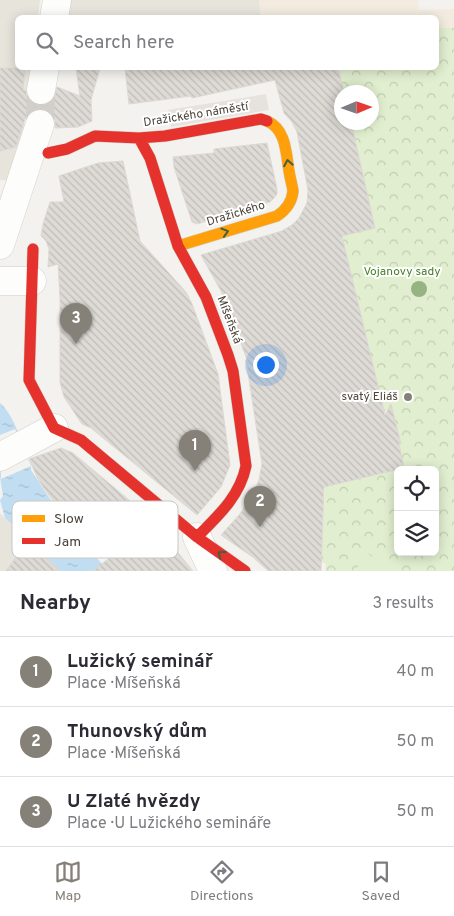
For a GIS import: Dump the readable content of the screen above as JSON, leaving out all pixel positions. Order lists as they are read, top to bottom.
{
  "streets": {
    "street": ["Dražického náměstí", "Dražického", "Míšeňská"]
  },
  "crossings": [
    ["Dražického náměstí", "Dražického"],
    ["Dražického náměstí", "Míšeňská"],
    ["Dražického", "Míšeňská"]
  ],
  "parks": ["Vojanovy sady"],
  "places": ["svatý Eliáš"],
  "legend": ["Slow", "Jam"],
  "north": "right",
  "page": {
    "search": "Search here",
    "pins": ["3", "1", "2"],
    "heading": ["Nearby", "3 results"],
    "list": [
      {
        "mark": "1",
        "name": "Lužický seminář",
        "note": "Place · Míšeňská",
        "value": "40 m"
      },
      {
        "mark": "2",
        "name": "Thunovský dům",
        "note": "Place · Míšeňská",
        "value": "50 m"
      },
      {
        "mark": "3",
        "name": "U Zlaté hvězdy",
        "note": "Place · U Lužického semináře",
        "value": "50 m"
      }
    ],
    "nav": ["Map", "Directions", "Saved"]
  }
}
